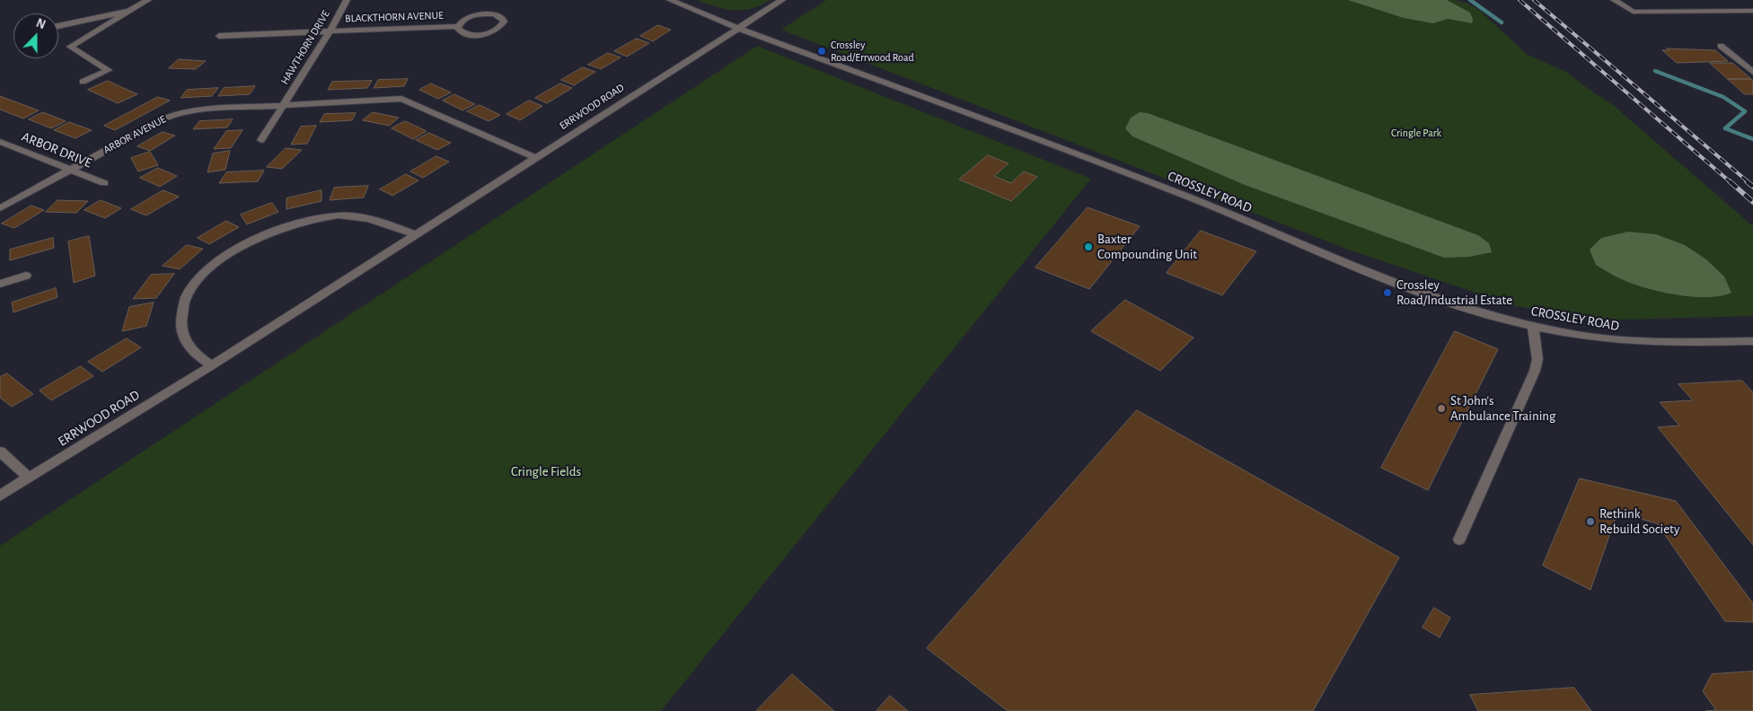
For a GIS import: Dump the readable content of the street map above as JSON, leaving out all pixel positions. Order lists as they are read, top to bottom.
{
  "streets": {
    "street": [
      "BLACKTHORN AVENUE",
      "HAWTHORN DRIVE",
      "ERRWOOD ROAD",
      "ARBOR AVENUE",
      "ARBOR DRIVE",
      "CROSSLEY ROAD"
    ]
  },
  "crossings": [
    ["BLACKTHORN AVENUE", "HAWTHORN DRIVE"],
    ["HAWTHORN DRIVE", "ARBOR AVENUE"],
    ["ERRWOOD ROAD", "ARBOR AVENUE"],
    ["ERRWOOD ROAD", "CROSSLEY ROAD"],
    ["ARBOR AVENUE", "ARBOR DRIVE"]
  ],
  "parks": ["Cringle Park", "Cringle Fields"],
  "places": [
    "Crossley Road/Errwood Road",
    "Baxter Compounding Unit",
    "Crossley Road/Industrial Estate",
    "St John's Ambulance Training",
    "Rethink Rebuild Society"
  ],
  "north": "top"
}
